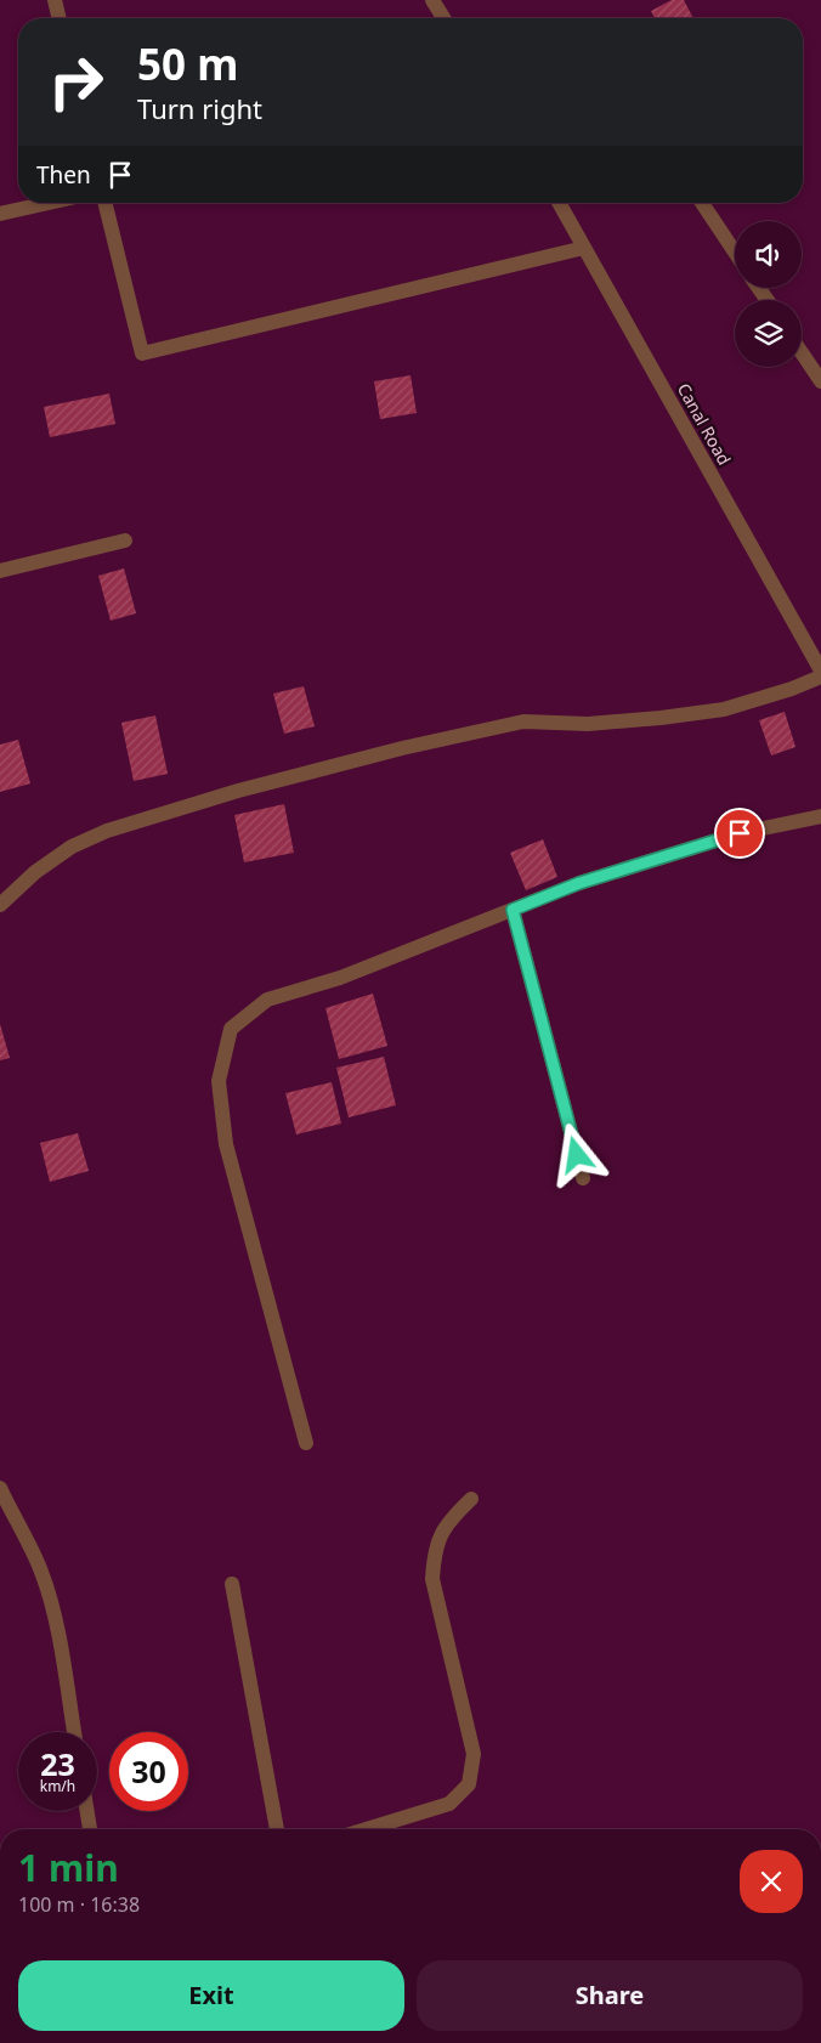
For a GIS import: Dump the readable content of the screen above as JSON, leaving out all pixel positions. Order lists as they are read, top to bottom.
{
  "streets": {
    "street": ["Canal Road"]
  },
  "page": {
    "turn": ["50 m", "Turn right"],
    "then": "Then",
    "speed": "23 km/h",
    "limit": "30",
    "heading": ["1 min", "100 m · 16:38"],
    "buttons": ["Exit", "Share"]
  }
}
